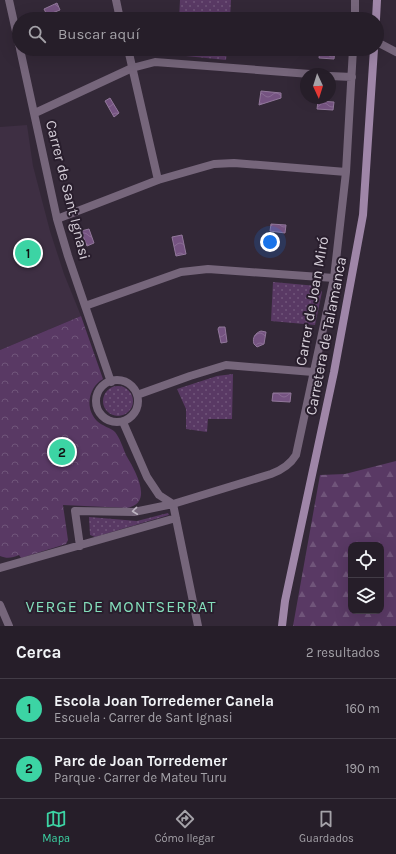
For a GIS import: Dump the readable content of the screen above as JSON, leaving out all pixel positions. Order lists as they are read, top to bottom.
{
  "streets": {
    "street": ["Carrer de Sant Ignasi", "Carrer de Joan Miró", "Carretera de Talamanca"]
  },
  "districts": ["VERGE DE MONTSERRAT"],
  "north": "bottom",
  "page": {
    "search": "Buscar aquí",
    "pins": ["1", "2"],
    "heading": ["Cerca", "2 resultados"],
    "list": [
      {
        "mark": "1",
        "name": "Escola Joan Torredemer Canela",
        "note": "Escuela · Carrer de Sant Ignasi",
        "value": "160 m"
      },
      {
        "mark": "2",
        "name": "Parc de Joan Torredemer",
        "note": "Parque · Carrer de Mateu Turu",
        "value": "190 m"
      }
    ],
    "nav": ["Mapa", "Cómo llegar", "Guardados"]
  }
}
